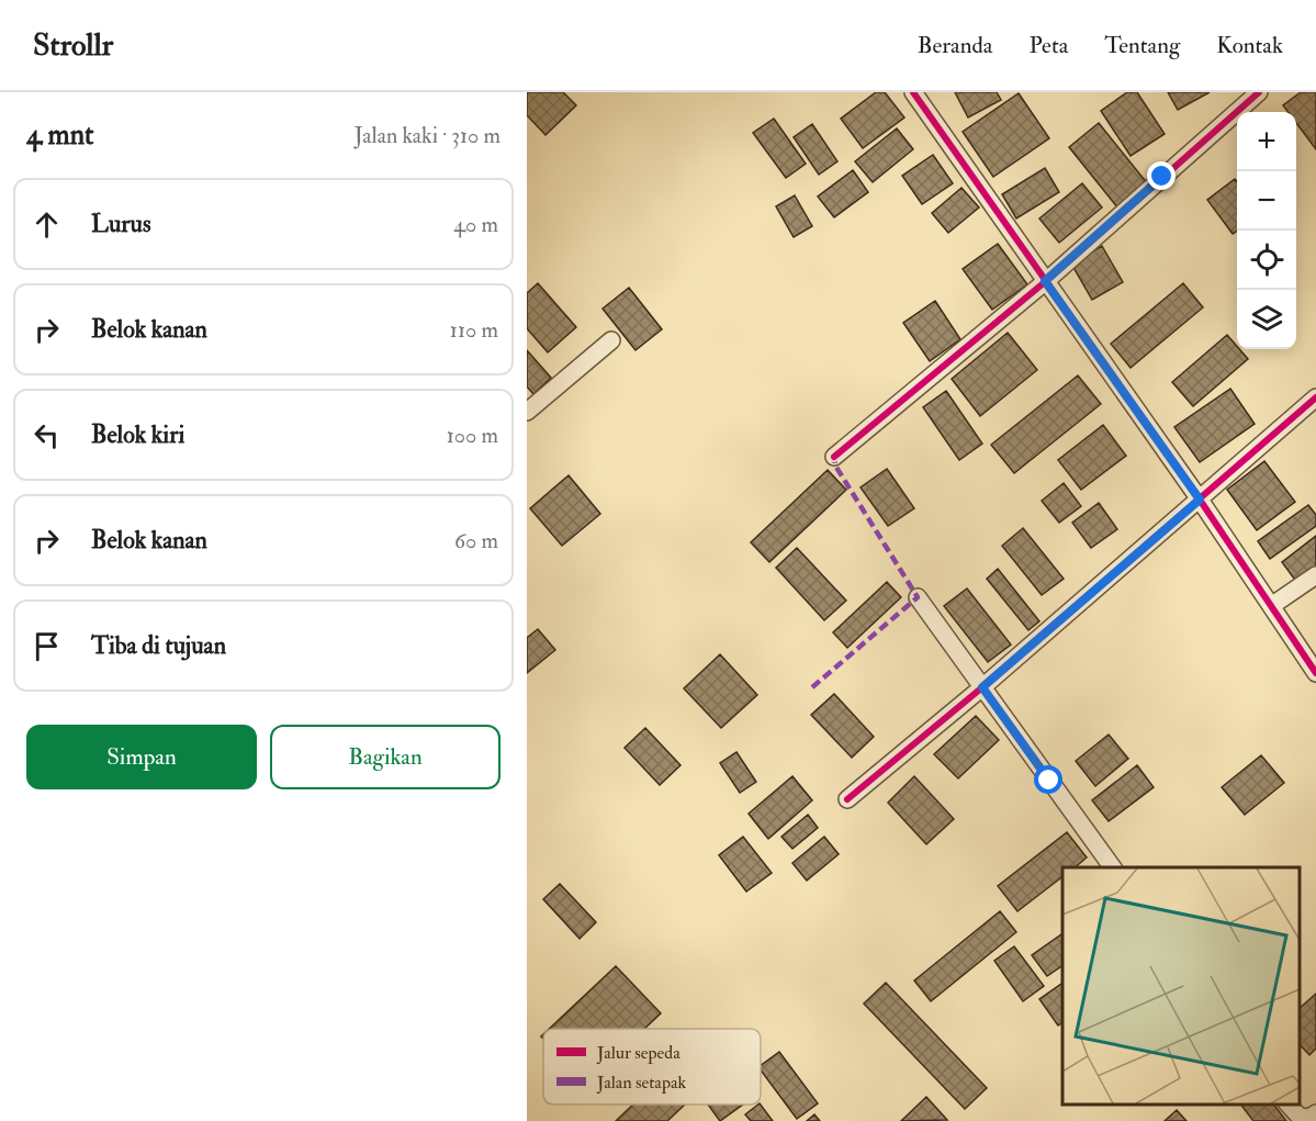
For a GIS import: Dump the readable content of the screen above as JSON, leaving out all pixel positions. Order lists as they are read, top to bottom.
{
  "legend": ["Jalur sepeda", "Jalan setapak"],
  "page": {
    "header": "Strollr",
    "nav": [
      "Beranda",
      "Peta",
      "Tentang",
      "Kontak"
    ],
    "heading": ["4 mnt", "Jalan kaki · 310 m"],
    "map_buttons": ["+", "−"],
    "list": [
      ["Lurus", "40 m"],
      ["Belok kanan", "110 m"],
      ["Belok kiri", "100 m"],
      ["Belok kanan", "60 m"],
      "Tiba di tujuan"
    ],
    "buttons": ["Simpan", "Bagikan"]
  }
}
